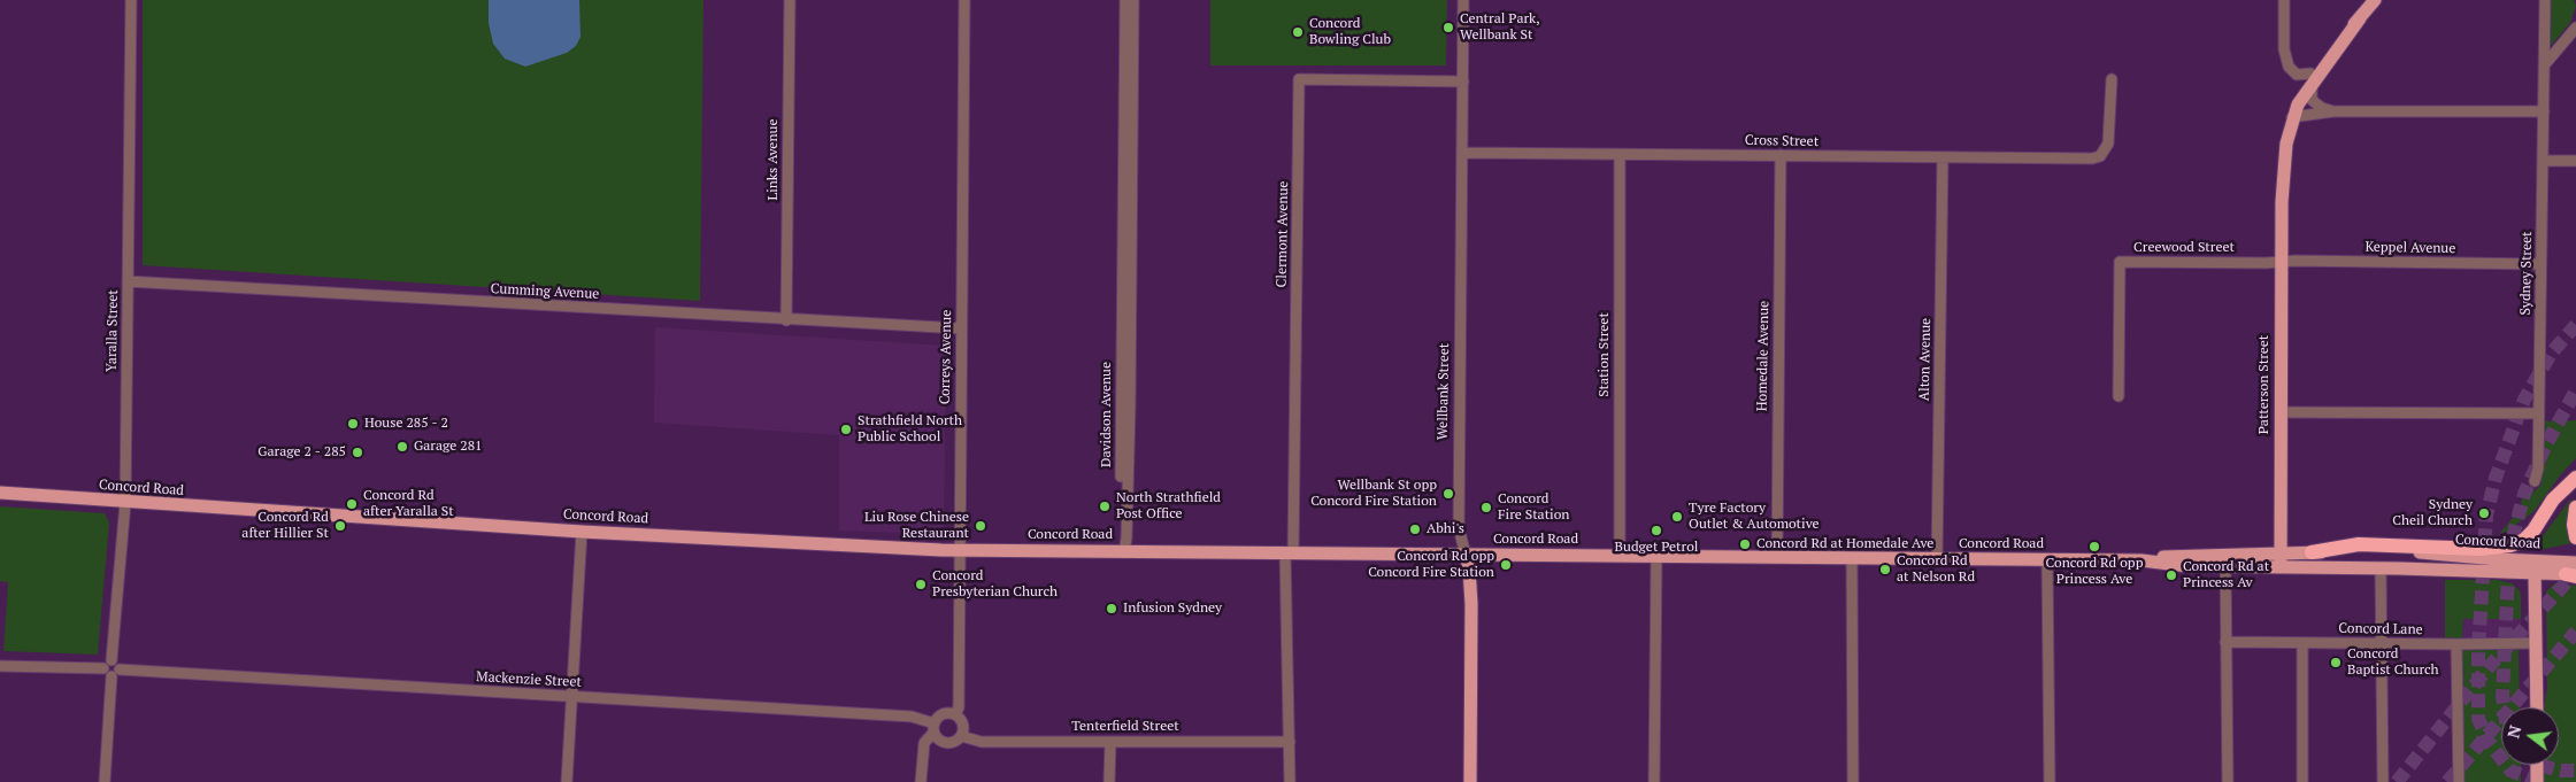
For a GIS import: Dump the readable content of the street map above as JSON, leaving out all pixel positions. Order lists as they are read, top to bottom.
{
  "streets": {
    "main road": ["Patterson Street", "Wellbank Street", "Concord Road"],
    "street": [
      "Cross Street",
      "Links Avenue",
      "Clermont Avenue",
      "Creewood Street",
      "Keppel Avenue",
      "Sydney Street",
      "Cumming Avenue",
      "Yaralla Street",
      "Station Street",
      "Homedale Avenue",
      "Correys Avenue",
      "Alton Avenue",
      "Davidson Avenue",
      "Concord Lane",
      "Mackenzie Street",
      "Tenterfield Street"
    ]
  },
  "crossings": [
    ["Cross Street", "Station Street"],
    ["Cross Street", "Homedale Avenue"],
    ["Cross Street", "Alton Avenue"],
    ["Cross Street", "Wellbank Street"],
    ["Links Avenue", "Cumming Avenue"],
    ["Clermont Avenue", "Wellbank Street"],
    ["Clermont Avenue", "Concord Road"],
    ["Creewood Street", "Keppel Avenue"],
    ["Creewood Street", "Patterson Street"],
    ["Keppel Avenue", "Sydney Street"],
    ["Keppel Avenue", "Patterson Street"],
    ["Cumming Avenue", "Yaralla Street"],
    ["Cumming Avenue", "Correys Avenue"],
    ["Yaralla Street", "Concord Road"],
    ["Yaralla Street", "Mackenzie Street"],
    ["Station Street", "Concord Road"],
    ["Homedale Avenue", "Concord Road"],
    ["Correys Avenue", "Concord Road"],
    ["Correys Avenue", "Mackenzie Street"],
    ["Correys Avenue", "Tenterfield Street"],
    ["Alton Avenue", "Concord Road"],
    ["Patterson Street", "Concord Road"],
    ["Wellbank Street", "Concord Road"],
    ["Davidson Avenue", "Concord Road"],
    ["Mackenzie Street", "Tenterfield Street"]
  ],
  "places": [
    "Central Park, Wellbank St",
    "Concord Bowling Club",
    "House 285 - 2",
    "Strathfield North Public School",
    "Garage 281",
    "Garage 2 - 285",
    "Wellbank St opp Concord Fire Station",
    "Concord Rd after Yaralla St",
    "North Strathfield Post Office",
    "Concord Fire Station",
    "Sydney Cheil Church",
    "Tyre Factory Outlet & Automotive",
    "Concord Rd after Hillier St",
    "Liu Rose Chinese Restaurant",
    "Abhi's",
    "Budget Petrol",
    "Concord Rd at Homedale Ave",
    "Concord Rd opp Princess Ave",
    "Concord Rd opp Concord Fire Station",
    "Concord Rd at Nelson Rd",
    "Concord Rd at Princess Av",
    "Concord Presbyterian Church",
    "Infusion Sydney",
    "Concord Baptist Church"
  ],
  "north": "left"
}
